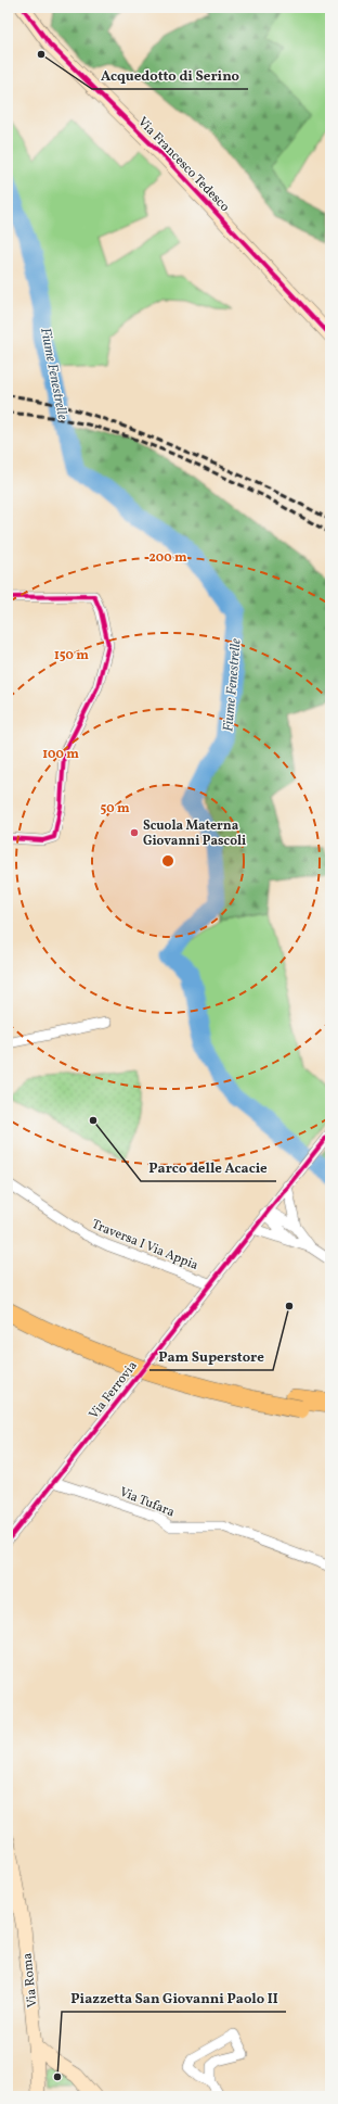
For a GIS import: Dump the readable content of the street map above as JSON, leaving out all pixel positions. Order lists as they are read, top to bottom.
{
  "streets": {
    "street": [
      "Via Francesco Tedesco",
      "Traversa I Via Appia",
      "Via Ferrovia",
      "Via Tufara",
      "Via Roma"
    ]
  },
  "crossings": [
    ["Traversa I Via Appia", "Via Ferrovia"],
    ["Via Ferrovia", "Via Tufara"]
  ],
  "water": ["Fiume Fenestrelle"],
  "places": [
    "Acquedotto di Serino",
    "Scuola Materna Giovanni Pascoli",
    "Parco delle Acacie",
    "Pam Superstore",
    "Piazzetta San Giovanni Paolo II"
  ],
  "rings": [
    "200 m",
    "150 m",
    "100 m",
    "50 m"
  ]
}
